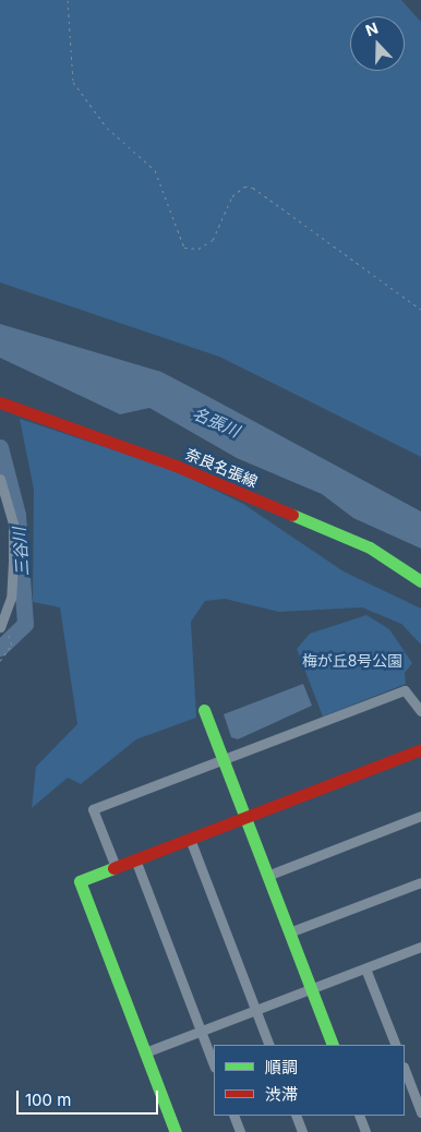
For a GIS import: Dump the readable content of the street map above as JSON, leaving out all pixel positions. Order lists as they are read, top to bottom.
{
  "streets": {
    "street": ["奈良名張線"]
  },
  "water": ["名張川", "三谷川"],
  "parks": ["梅が丘8号公園"],
  "legend": ["順調", "渋滞"],
  "scale_bar": "100 m",
  "north": "top"
}
